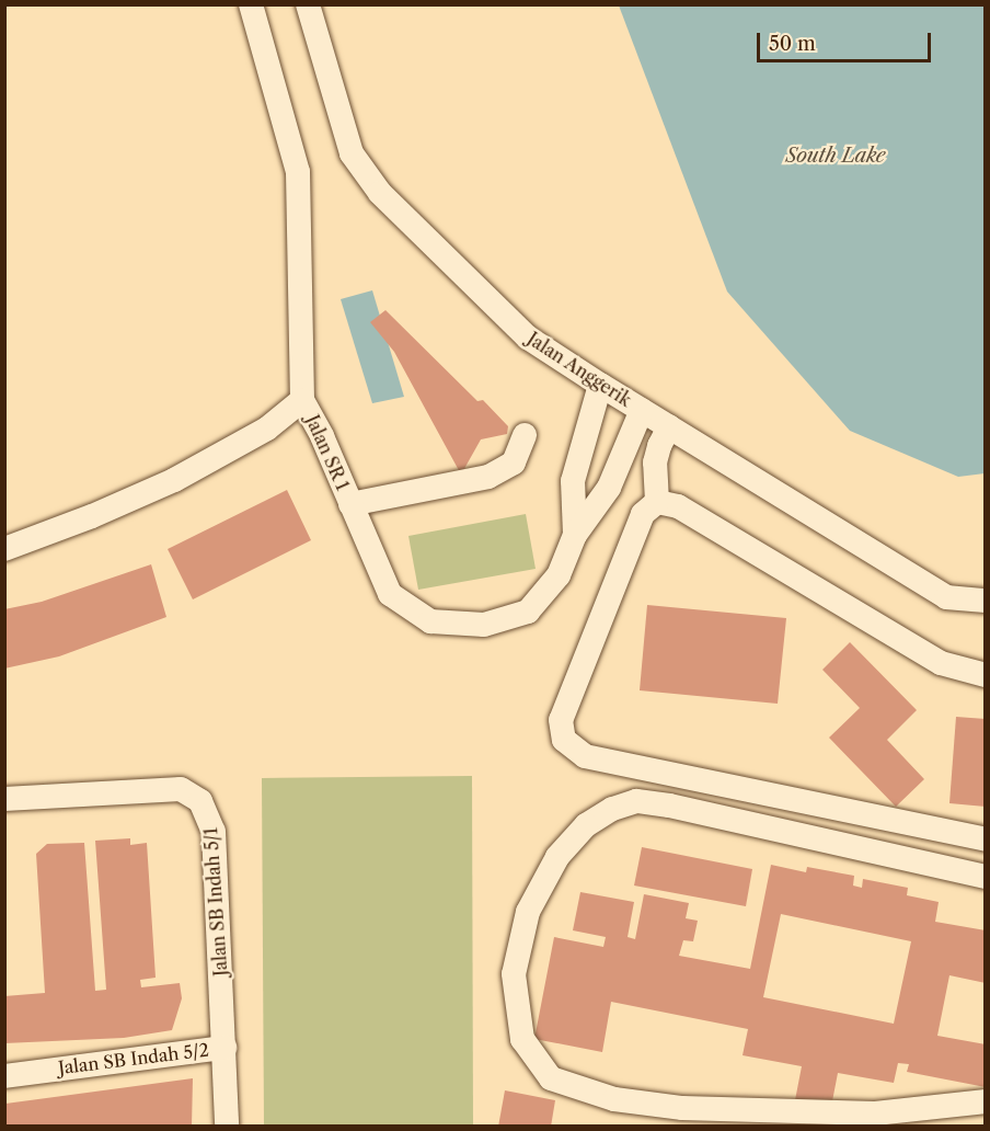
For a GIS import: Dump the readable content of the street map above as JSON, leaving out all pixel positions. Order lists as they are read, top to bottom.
{
  "streets": {
    "street": [
      "Jalan Anggerik",
      "Jalan SR 1",
      "Jalan SB Indah 5/1",
      "Jalan SB Indah 5/2"
    ]
  },
  "crossings": [
    ["Jalan SB Indah 5/1", "Jalan SB Indah 5/2"]
  ],
  "water": ["South Lake"],
  "scale_bar": "50 m"
}
